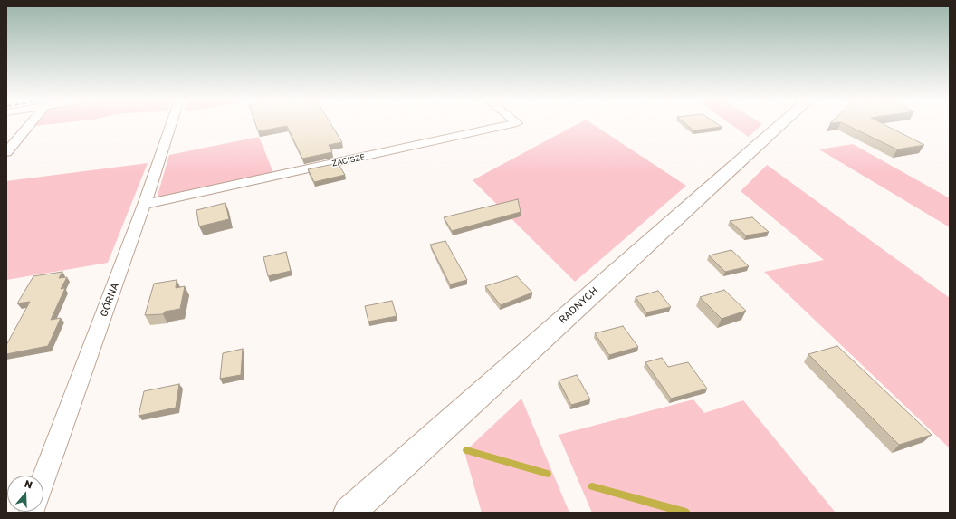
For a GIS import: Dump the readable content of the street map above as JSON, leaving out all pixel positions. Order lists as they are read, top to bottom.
{
  "streets": {
    "street": ["ZACISZE", "GÓRNA", "RADNYCH"]
  },
  "crossings": [
    ["ZACISZE", "GÓRNA"]
  ],
  "north": "top"
}
